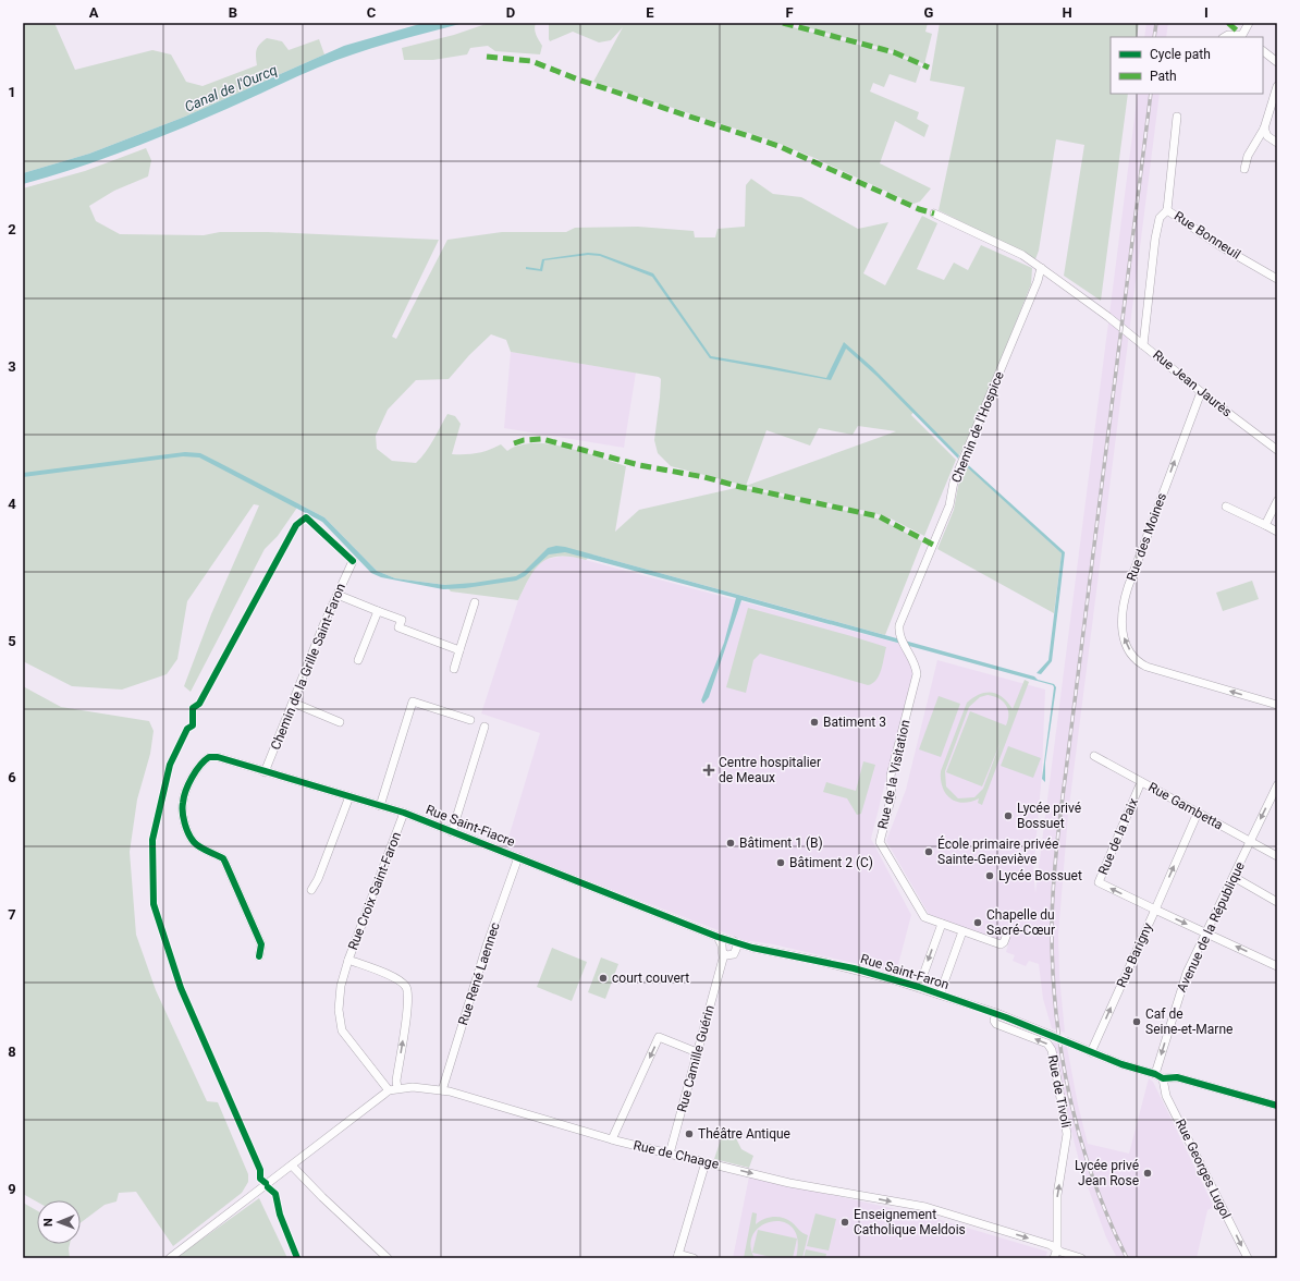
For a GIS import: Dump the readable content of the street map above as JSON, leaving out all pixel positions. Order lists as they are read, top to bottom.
{
  "streets": {
    "street": [
      "Rue Bonneuil",
      "Rue Jean Jaurès",
      "Chemin de l'Hospice",
      "Rue des Moines",
      "Chemin de la Grille Saint-Faron",
      "Rue de la Visitation",
      "Rue Gambetta",
      "Rue Saint-Fiacre",
      "Rue de la Paix",
      "Rue Croix Saint-Faron",
      "Avenue de la République",
      "Rue Barigny",
      "Rue Saint-Faron",
      "Rue René Laennec",
      "Rue Camille Guérin",
      "Rue de Tivoli",
      "Rue de Chaage",
      "Rue Georges Lugol"
    ]
  },
  "crossings": [
    ["Rue Bonneuil", "Rue Jean Jaurès"],
    ["Rue Jean Jaurès", "Chemin de l'Hospice"],
    ["Rue Jean Jaurès", "Rue des Moines"],
    ["Chemin de l'Hospice", "Rue de la Visitation"],
    ["Chemin de la Grille Saint-Faron", "Rue Saint-Fiacre"],
    ["Rue Gambetta", "Rue de la Paix"],
    ["Rue Gambetta", "Avenue de la République"],
    ["Rue Saint-Fiacre", "Rue Croix Saint-Faron"],
    ["Rue Saint-Fiacre", "Rue Saint-Faron"],
    ["Rue Saint-Fiacre", "Rue René Laennec"],
    ["Rue de la Paix", "Rue Barigny"],
    ["Rue Croix Saint-Faron", "Rue de Chaage"],
    ["Avenue de la République", "Rue Barigny"],
    ["Rue Saint-Faron", "Rue de Tivoli"],
    ["Rue René Laennec", "Rue de Chaage"],
    ["Rue Camille Guérin", "Rue de Chaage"],
    ["Rue de Tivoli", "Rue de Chaage"]
  ],
  "one_way": [
    "Avenue de la République",
    "Rue de Tivoli",
    "Rue de Chaage",
    "Rue Georges Lugol"
  ],
  "water": ["Canal de l'Ourcq"],
  "places": {
    "other": [
      "Batiment 3",
      "Lycée privé Bossuet",
      "Bâtiment 1 (B)",
      "École primaire privée Sainte-Geneviève",
      "Bâtiment 2 (C)",
      "Lycée Bossuet",
      "Chapelle du Sacré-Cœur",
      "court couvert",
      "Caf de Seine-et-Marne",
      "Théâtre Antique",
      "Lycée privé Jean Rose",
      "Enseignement Catholique Meldois"
    ],
    "health": ["Centre hospitalier de Meaux"]
  },
  "legend": ["Cycle path", "Path"],
  "north": "left",
  "grid": {
    "columns": [
      "A",
      "B",
      "C",
      "D",
      "E",
      "F",
      "G",
      "H",
      "I"
    ],
    "rows": [
      "1",
      "2",
      "3",
      "4",
      "5",
      "6",
      "7",
      "8",
      "9"
    ]
  }
}
